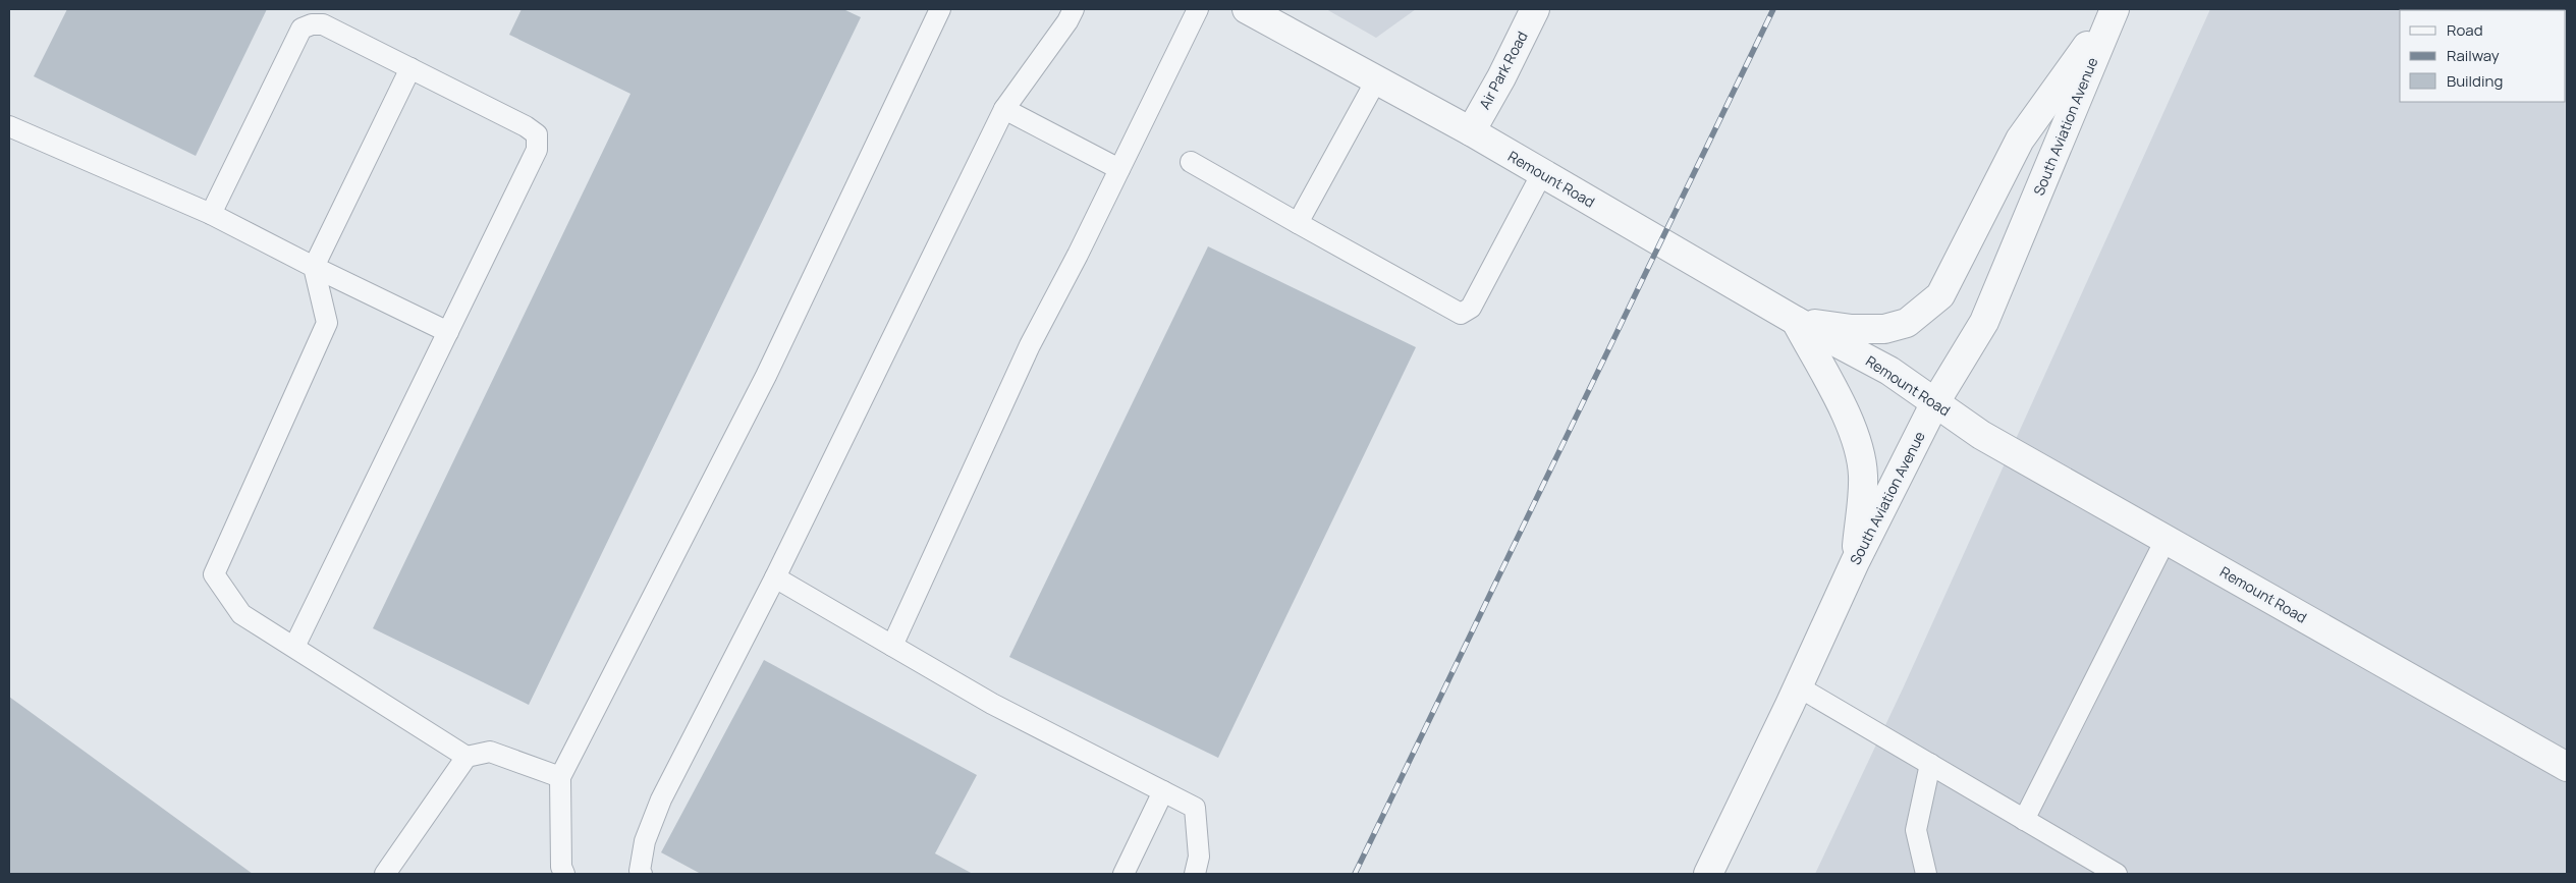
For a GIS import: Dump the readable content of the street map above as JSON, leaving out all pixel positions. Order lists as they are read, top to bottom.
{
  "streets": {
    "street": ["Air Park Road", "South Aviation Avenue", "Remount Road"]
  },
  "crossings": [
    ["Air Park Road", "Remount Road"],
    ["South Aviation Avenue", "Remount Road"]
  ],
  "legend": ["Road", "Railway", "Building"]
}
